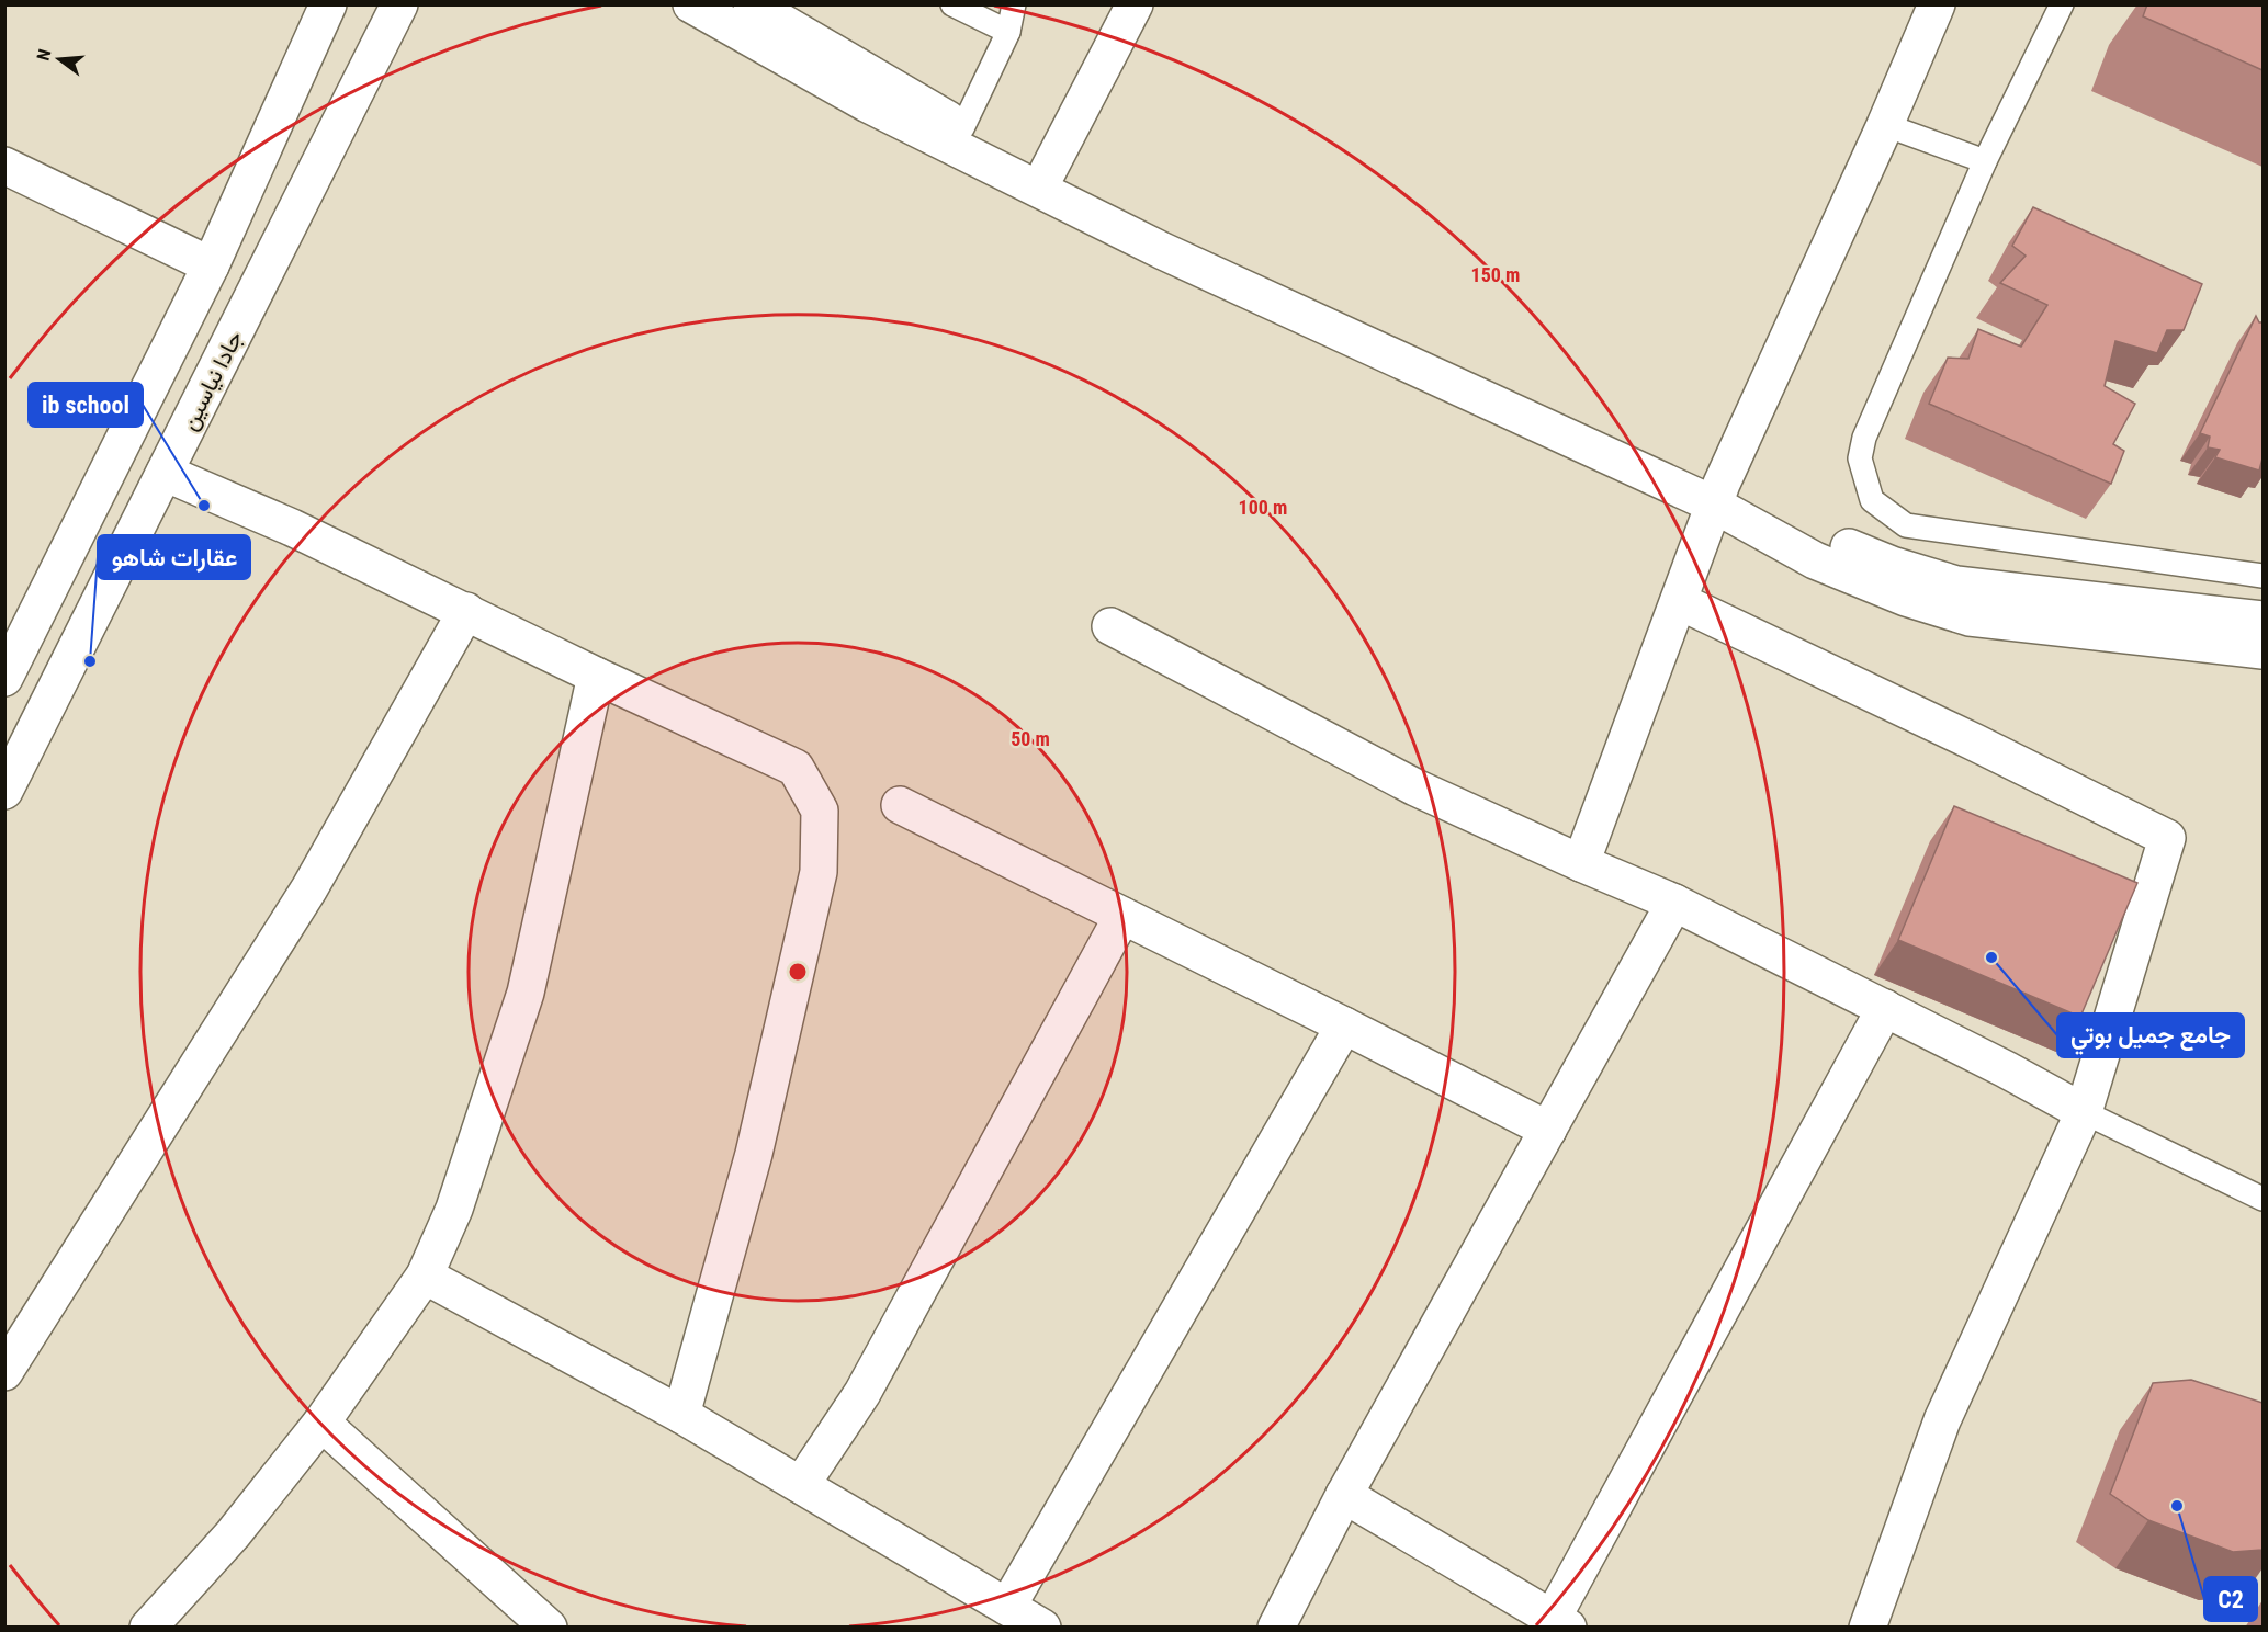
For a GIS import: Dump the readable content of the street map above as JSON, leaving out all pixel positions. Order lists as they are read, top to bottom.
{
  "streets": {
    "street": ["جادا نیاسین"]
  },
  "places": [
    "ib school",
    "عقارات شاهو",
    "جامع جميل بوتي",
    "C2"
  ],
  "north": "left",
  "rings": ["150 m", "100 m", "50 m"]
}
